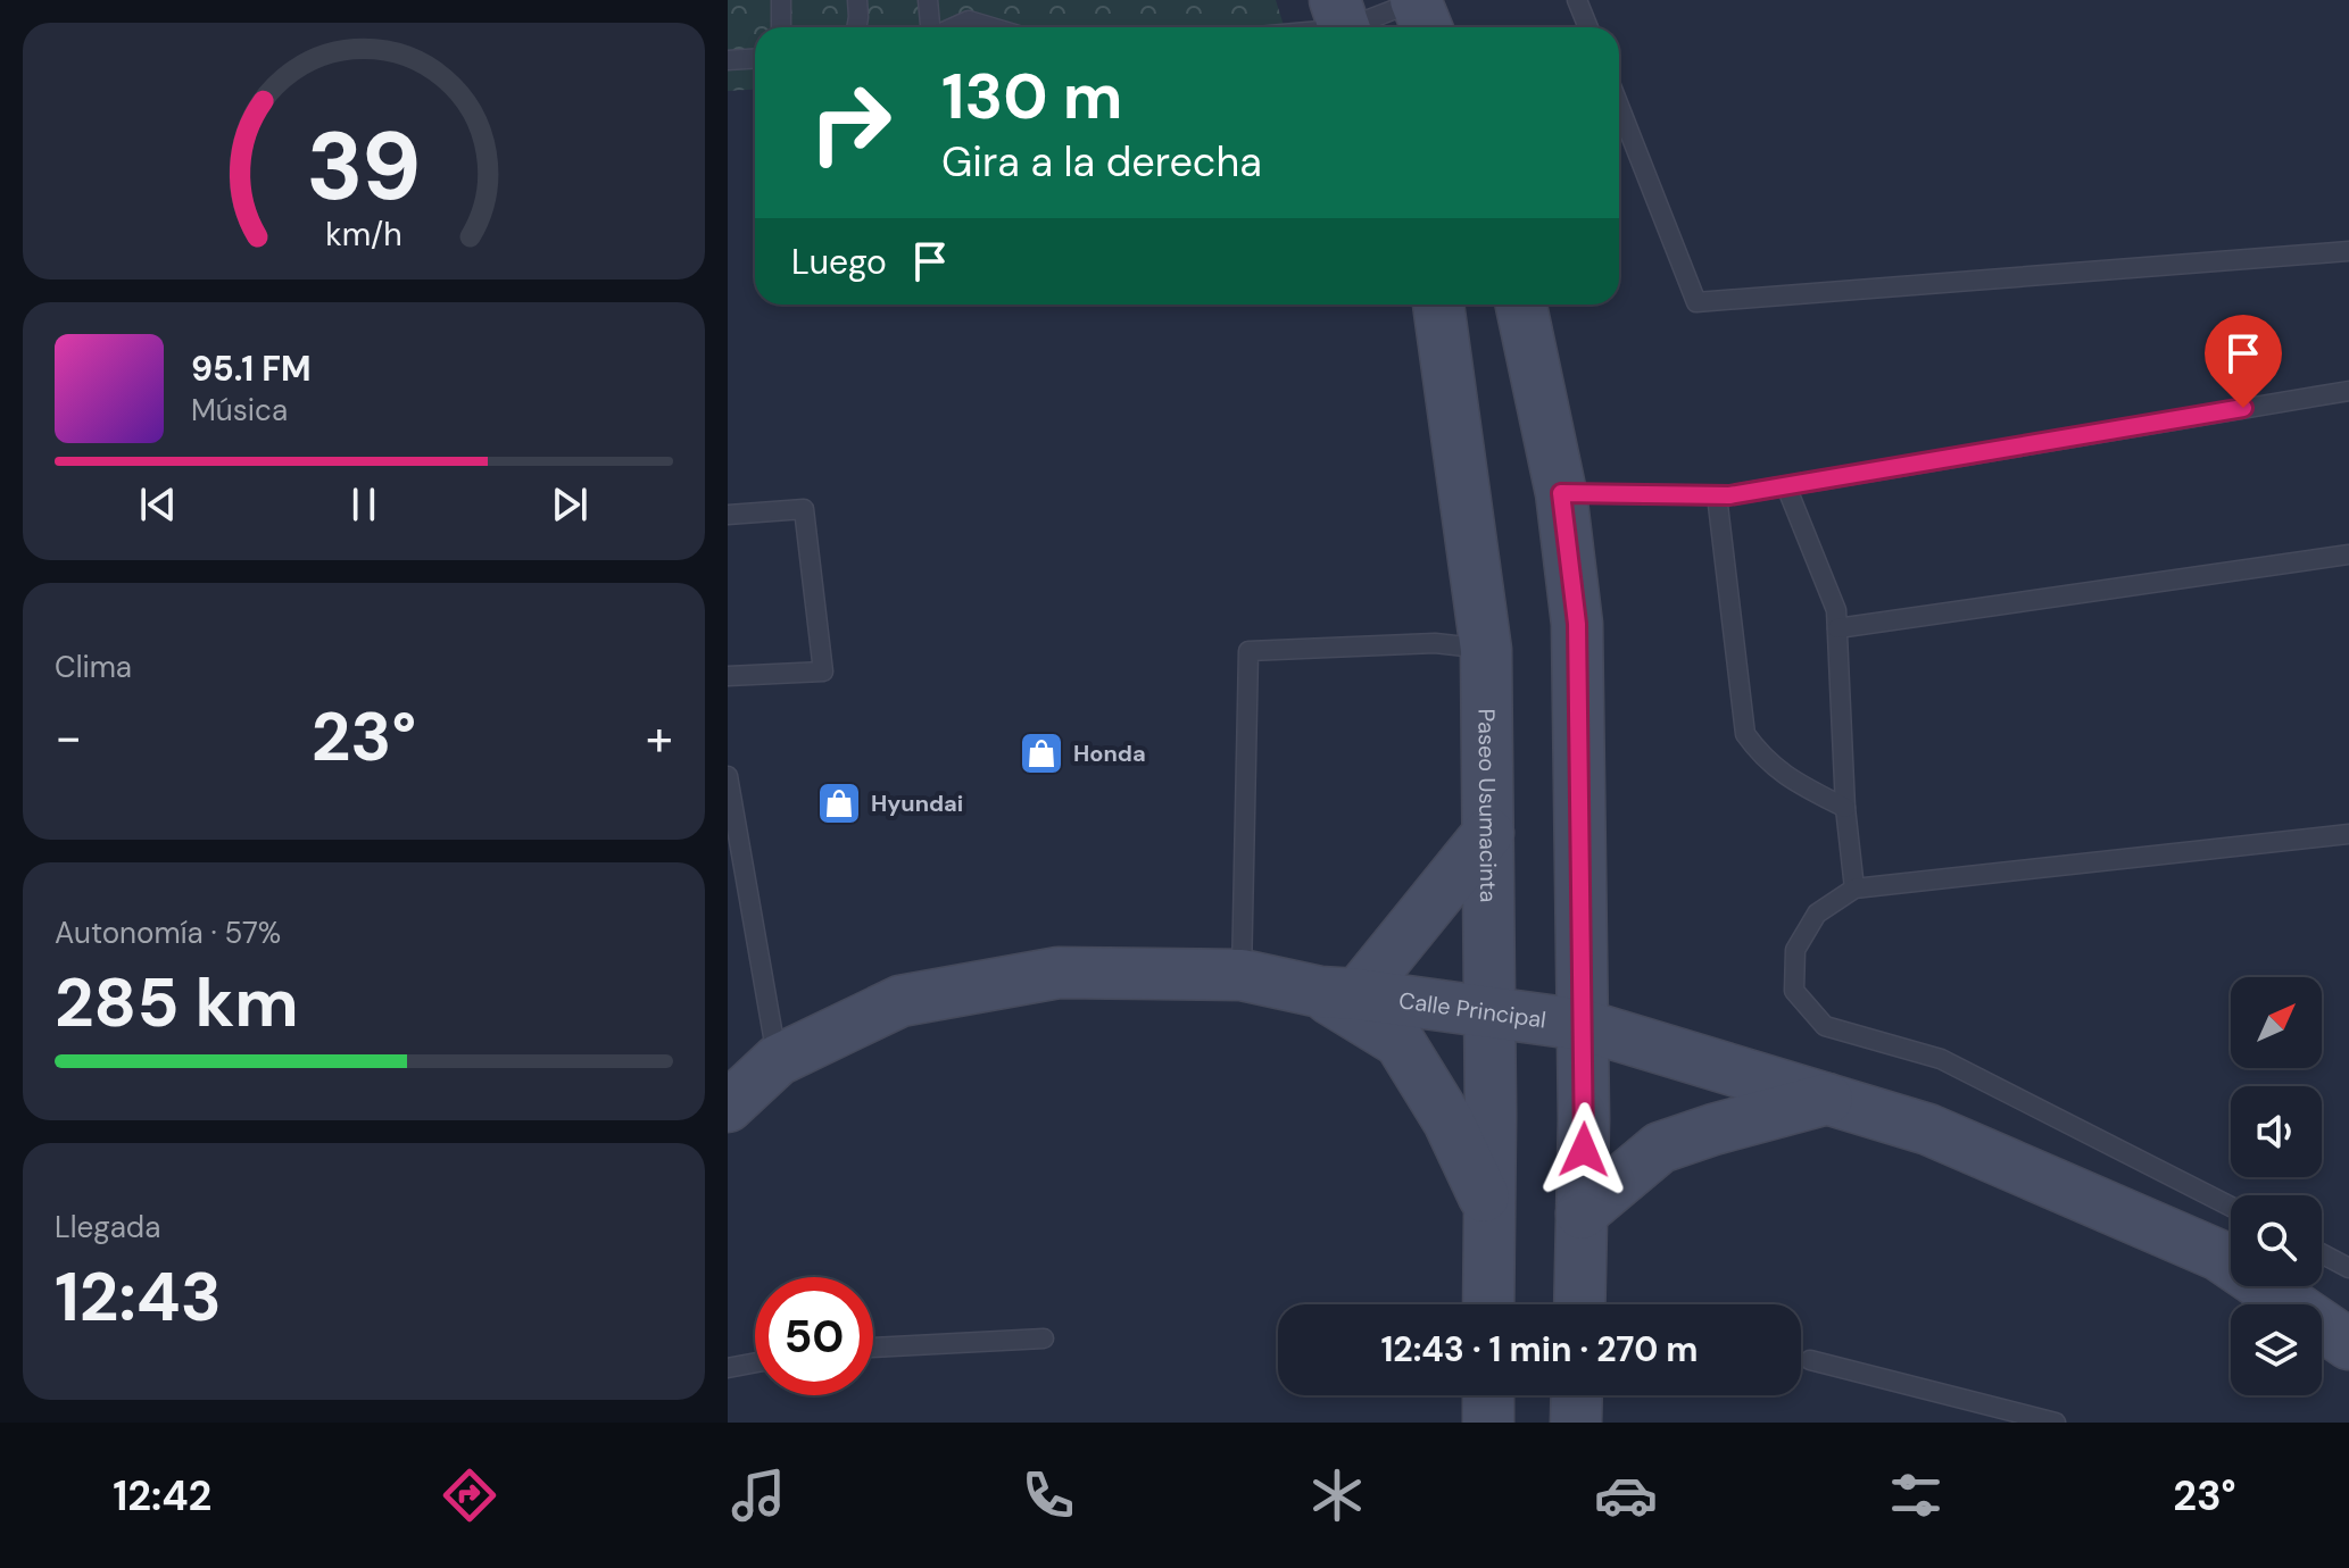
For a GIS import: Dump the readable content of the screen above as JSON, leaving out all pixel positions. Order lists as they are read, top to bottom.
{
  "streets": {
    "main road": ["Paseo Usumacinta", "Calle Principal"]
  },
  "crossings": [
    ["Paseo Usumacinta", "Calle Principal"]
  ],
  "places": {
    "shop": ["Honda", "Hyundai"]
  },
  "north": "top right",
  "page": {
    "turn": ["130 m", "Gira a la derecha"],
    "then": "Luego",
    "song": ["95.1 FM", "Música"],
    "tile": [
      "Clima",
      ["Autonomía · 57%", "285 km"],
      ["Llegada", "12:43"]
    ],
    "heat": ["−", "23°", "+"],
    "limit": "50",
    "trip": "12:43 · 1 min · 270 m",
    "tabs": ["12:42", "23°"],
    "gauge": ["39", "km/h"]
  }
}
